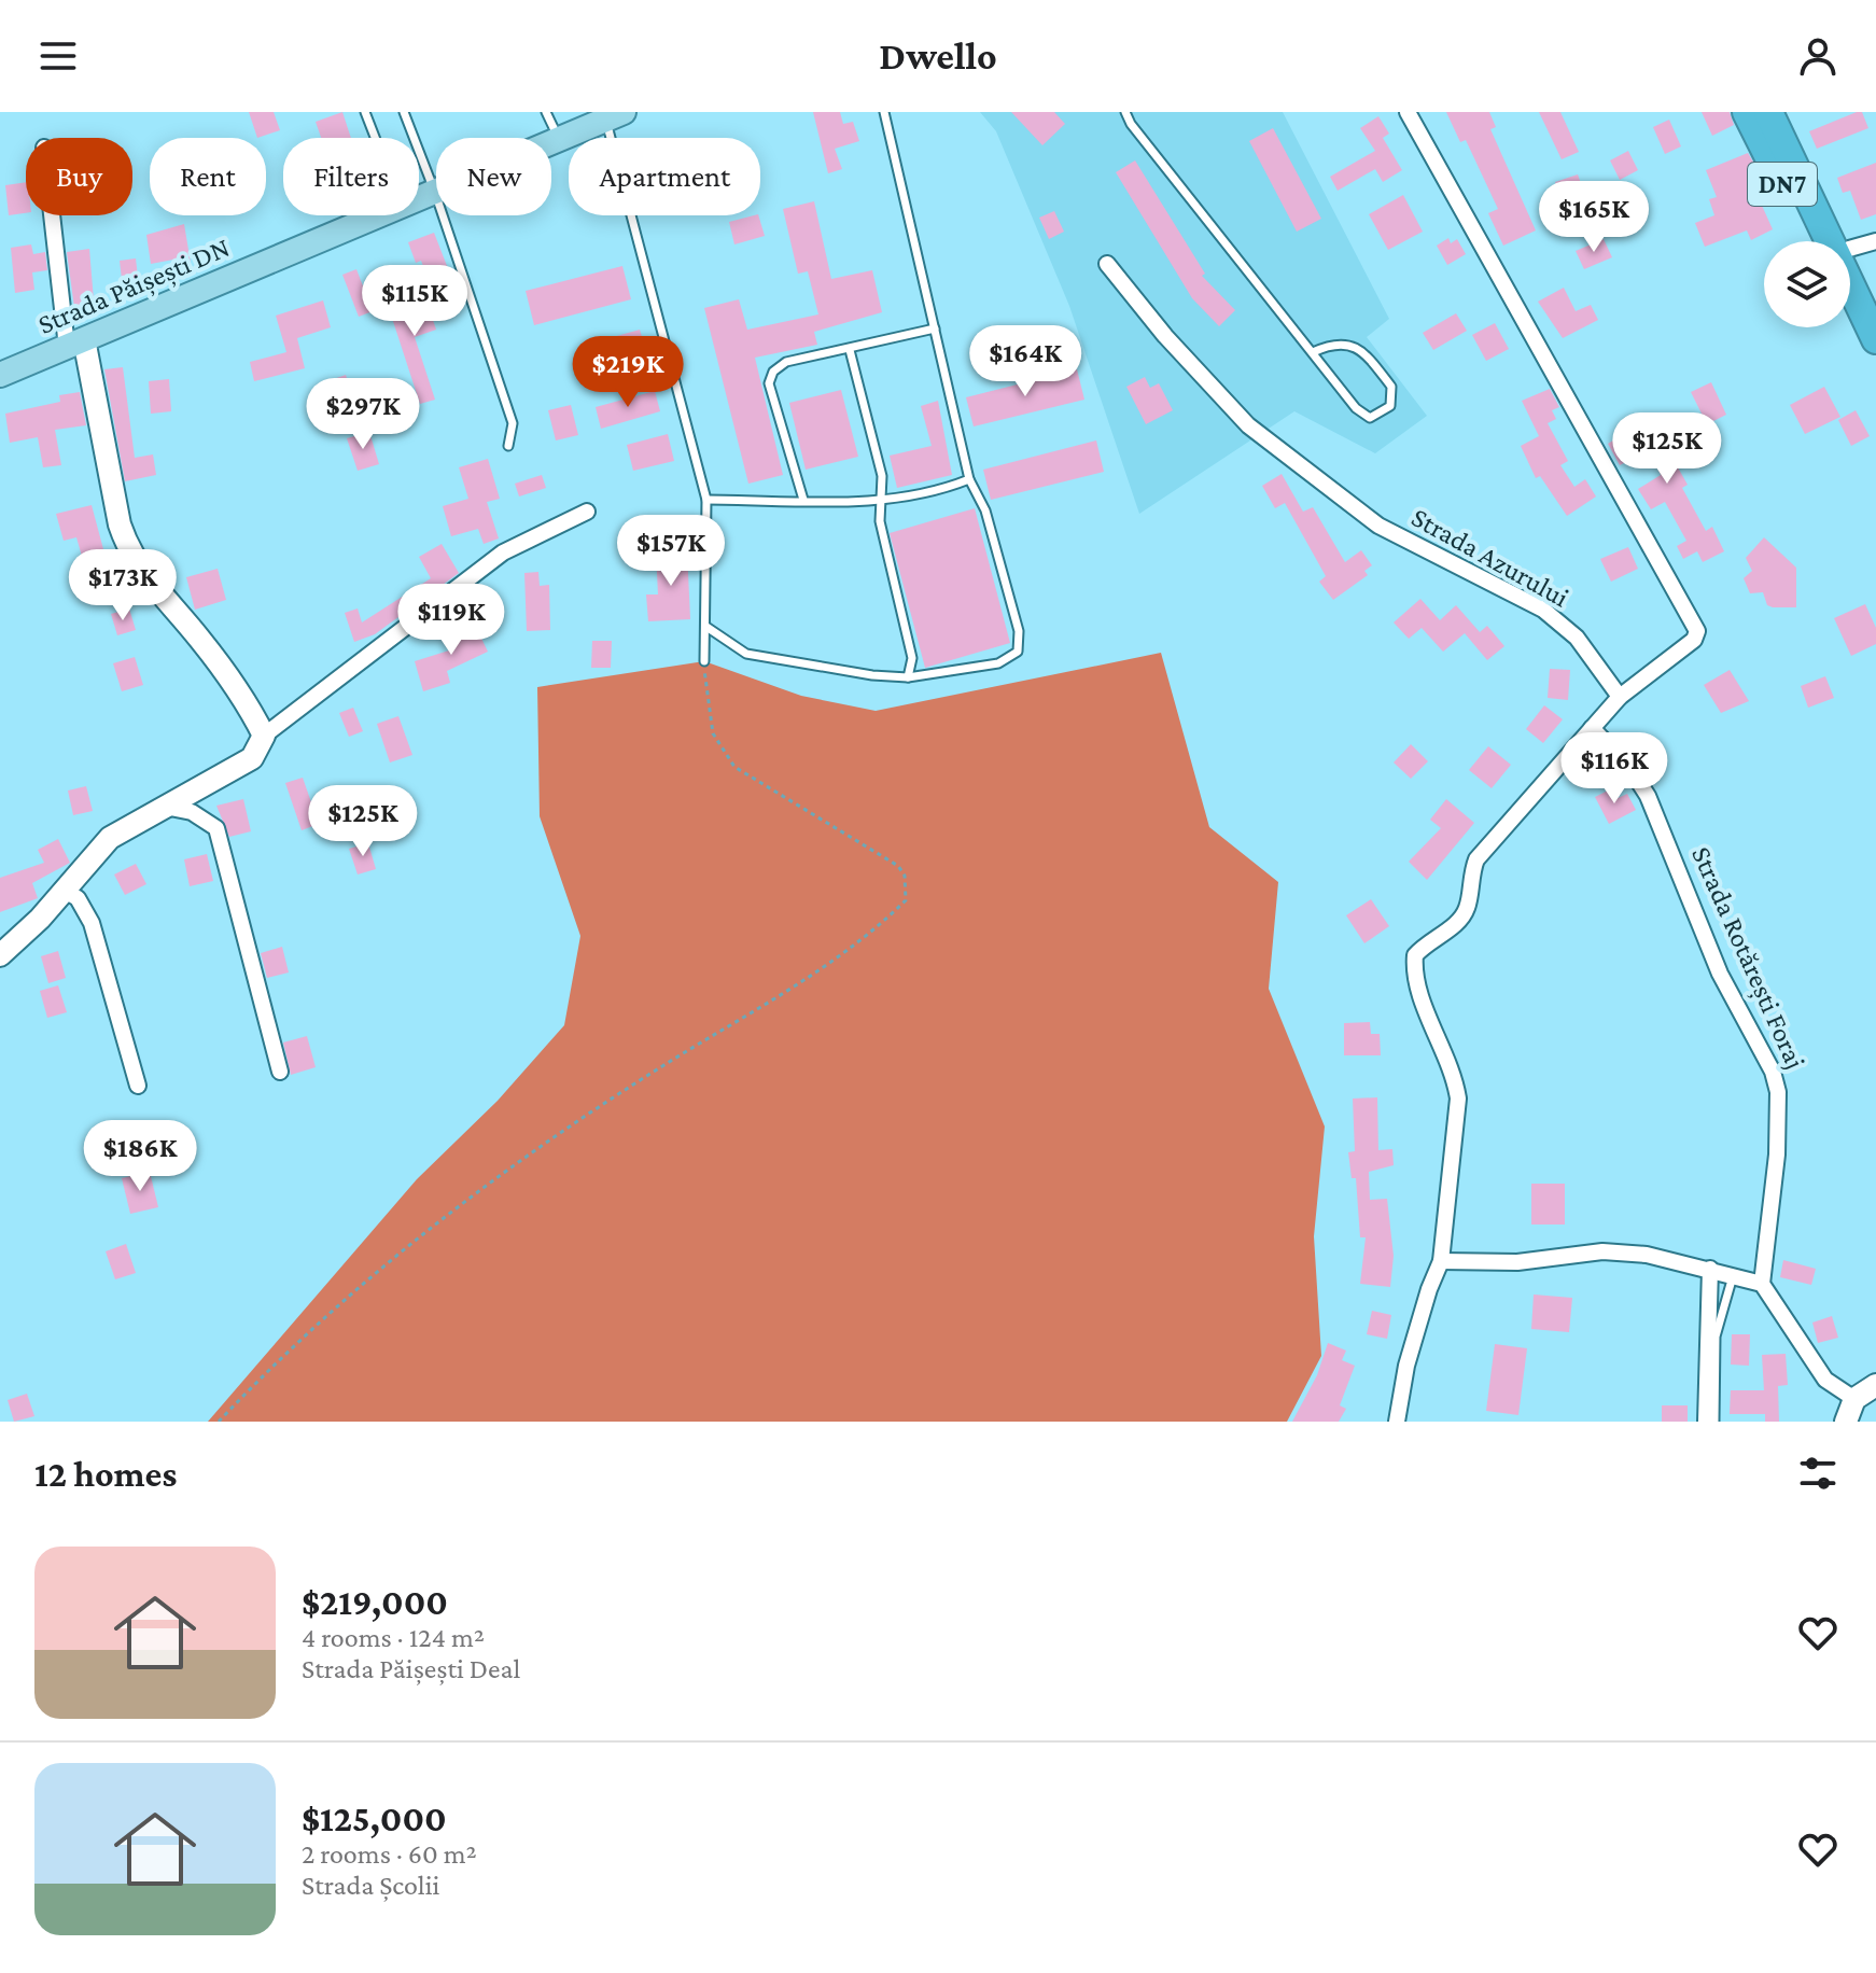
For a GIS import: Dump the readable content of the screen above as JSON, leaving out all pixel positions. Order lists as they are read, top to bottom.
{
  "streets": {
    "highway": ["DN7"],
    "main road": ["Strada Păișești DN"],
    "street": ["Strada Azurului", "Strada Rotărești Foraj"]
  },
  "page": {
    "header": "Dwello",
    "chip": [
      "Buy",
      "Rent",
      "Filters",
      "New",
      "Apartment"
    ],
    "price": [
      "$165K",
      "$115K",
      "$164K",
      "$219K",
      "$297K",
      "$125K",
      "$157K",
      "$173K",
      "$119K",
      "$116K",
      "$125K",
      "$186K"
    ],
    "heading": "12 homes",
    "list": [
      {
        "name": "$219,000",
        "note": "4 rooms · 124 m² · Strada Păișești Deal"
      },
      {
        "name": "$125,000",
        "note": "2 rooms · 60 m² · Strada Școlii"
      }
    ]
  }
}
